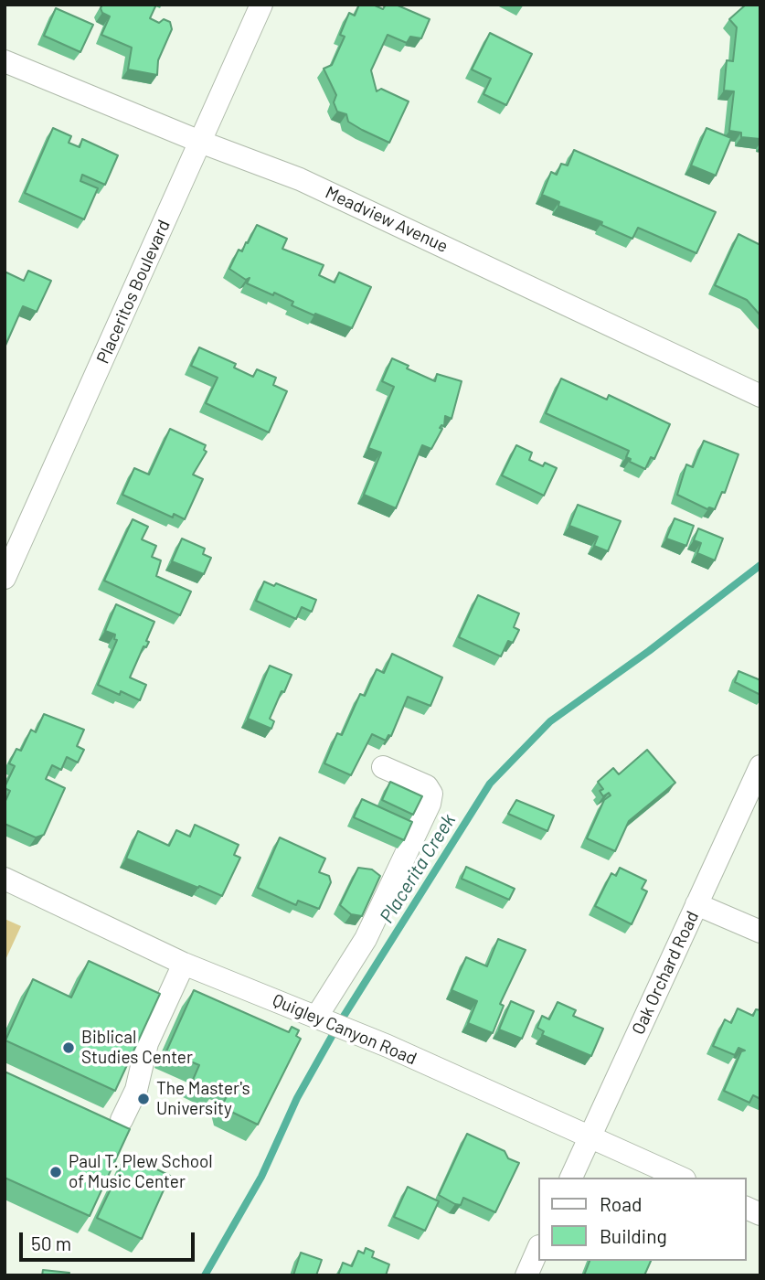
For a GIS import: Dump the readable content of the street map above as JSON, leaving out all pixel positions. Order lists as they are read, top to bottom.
{
  "streets": {
    "street": [
      "Meadview Avenue",
      "Placeritos Boulevard",
      "Oak Orchard Road",
      "Quigley Canyon Road"
    ]
  },
  "crossings": [
    ["Meadview Avenue", "Placeritos Boulevard"],
    ["Oak Orchard Road", "Quigley Canyon Road"]
  ],
  "water": ["Placerita Creek"],
  "places": ["Biblical Studies Center", "The Master's University", "Paul T. Plew School of Music Center"],
  "legend": ["Road", "Building"],
  "scale_bar": "50 m"
}
